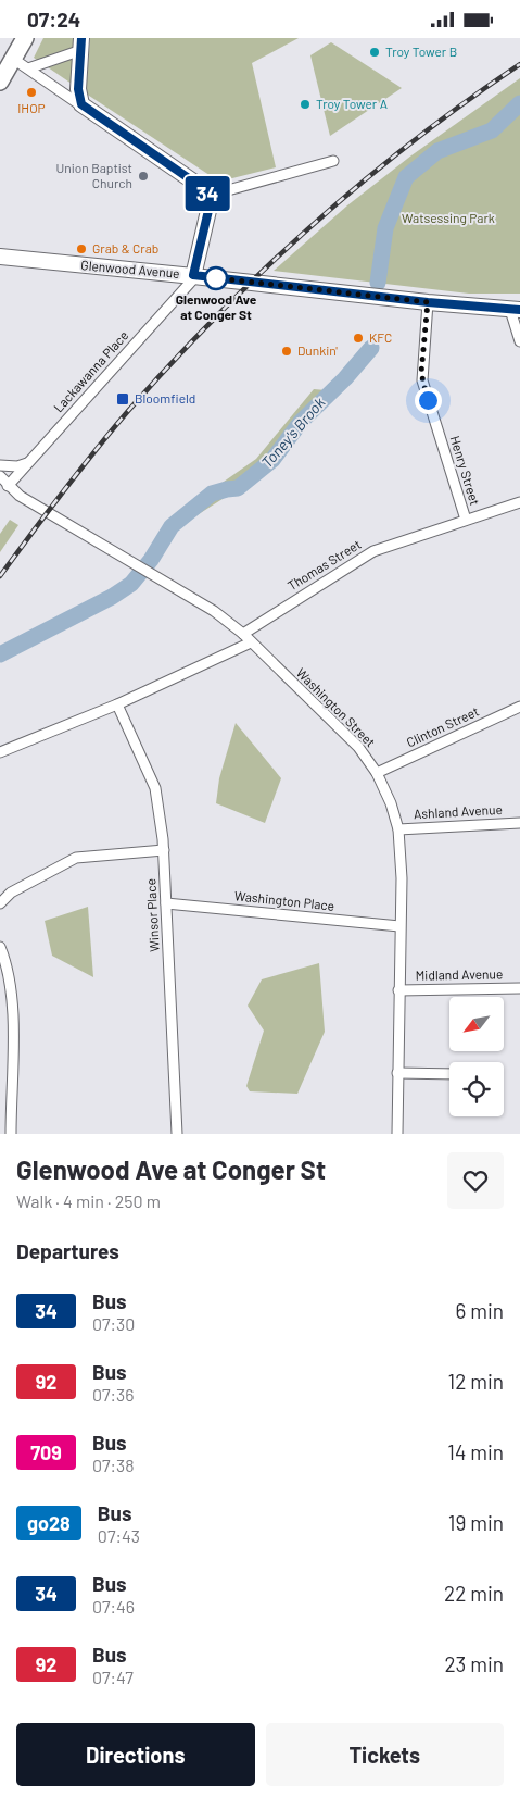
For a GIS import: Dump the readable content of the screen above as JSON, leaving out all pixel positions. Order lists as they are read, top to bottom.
{
  "streets": {
    "street": [
      "Glenwood Avenue",
      "Lackawanna Place",
      "Henry Street",
      "Thomas Street",
      "Washington Street",
      "Clinton Street",
      "Ashland Avenue",
      "Washington Place",
      "Winsor Place",
      "Midland Avenue"
    ]
  },
  "crossings": [
    ["Glenwood Avenue", "Lackawanna Place"],
    ["Glenwood Avenue", "Henry Street"],
    ["Lackawanna Place", "Washington Street"],
    ["Henry Street", "Thomas Street"],
    ["Thomas Street", "Washington Street"],
    ["Washington Street", "Clinton Street"],
    ["Washington Street", "Ashland Avenue"],
    ["Washington Street", "Washington Place"],
    ["Washington Street", "Midland Avenue"],
    ["Washington Place", "Winsor Place"]
  ],
  "water": ["Toney's Brook"],
  "parks": ["Watsessing Park"],
  "places": {
    "other": [
      "Troy Tower B",
      "IHOP",
      "Troy Tower A",
      "Union Baptist Church",
      "Grab & Crab",
      "Glenwood Ave at Conger St",
      "KFC",
      "Dunkin'"
    ],
    "transit": ["Bloomfield"]
  },
  "lines": ["bus line 34"],
  "north": "bottom left",
  "page": {
    "status": "07:24",
    "on_map": "34",
    "heading": [
      ["Glenwood Ave at Conger St", "Walk · 4 min · 250 m"],
      "Departures"
    ],
    "list": [
      {
        "mark": "34",
        "name": "Bus",
        "note": "07:30",
        "value": "6 min"
      },
      {
        "mark": "92",
        "name": "Bus",
        "note": "07:36",
        "value": "12 min"
      },
      {
        "mark": "709",
        "name": "Bus",
        "note": "07:38",
        "value": "14 min"
      },
      {
        "mark": "go28",
        "name": "Bus",
        "note": "07:43",
        "value": "19 min"
      },
      {
        "mark": "34",
        "name": "Bus",
        "note": "07:46",
        "value": "22 min"
      },
      {
        "mark": "92",
        "name": "Bus",
        "note": "07:47",
        "value": "23 min"
      }
    ],
    "buttons": ["Directions", "Tickets"]
  }
}
